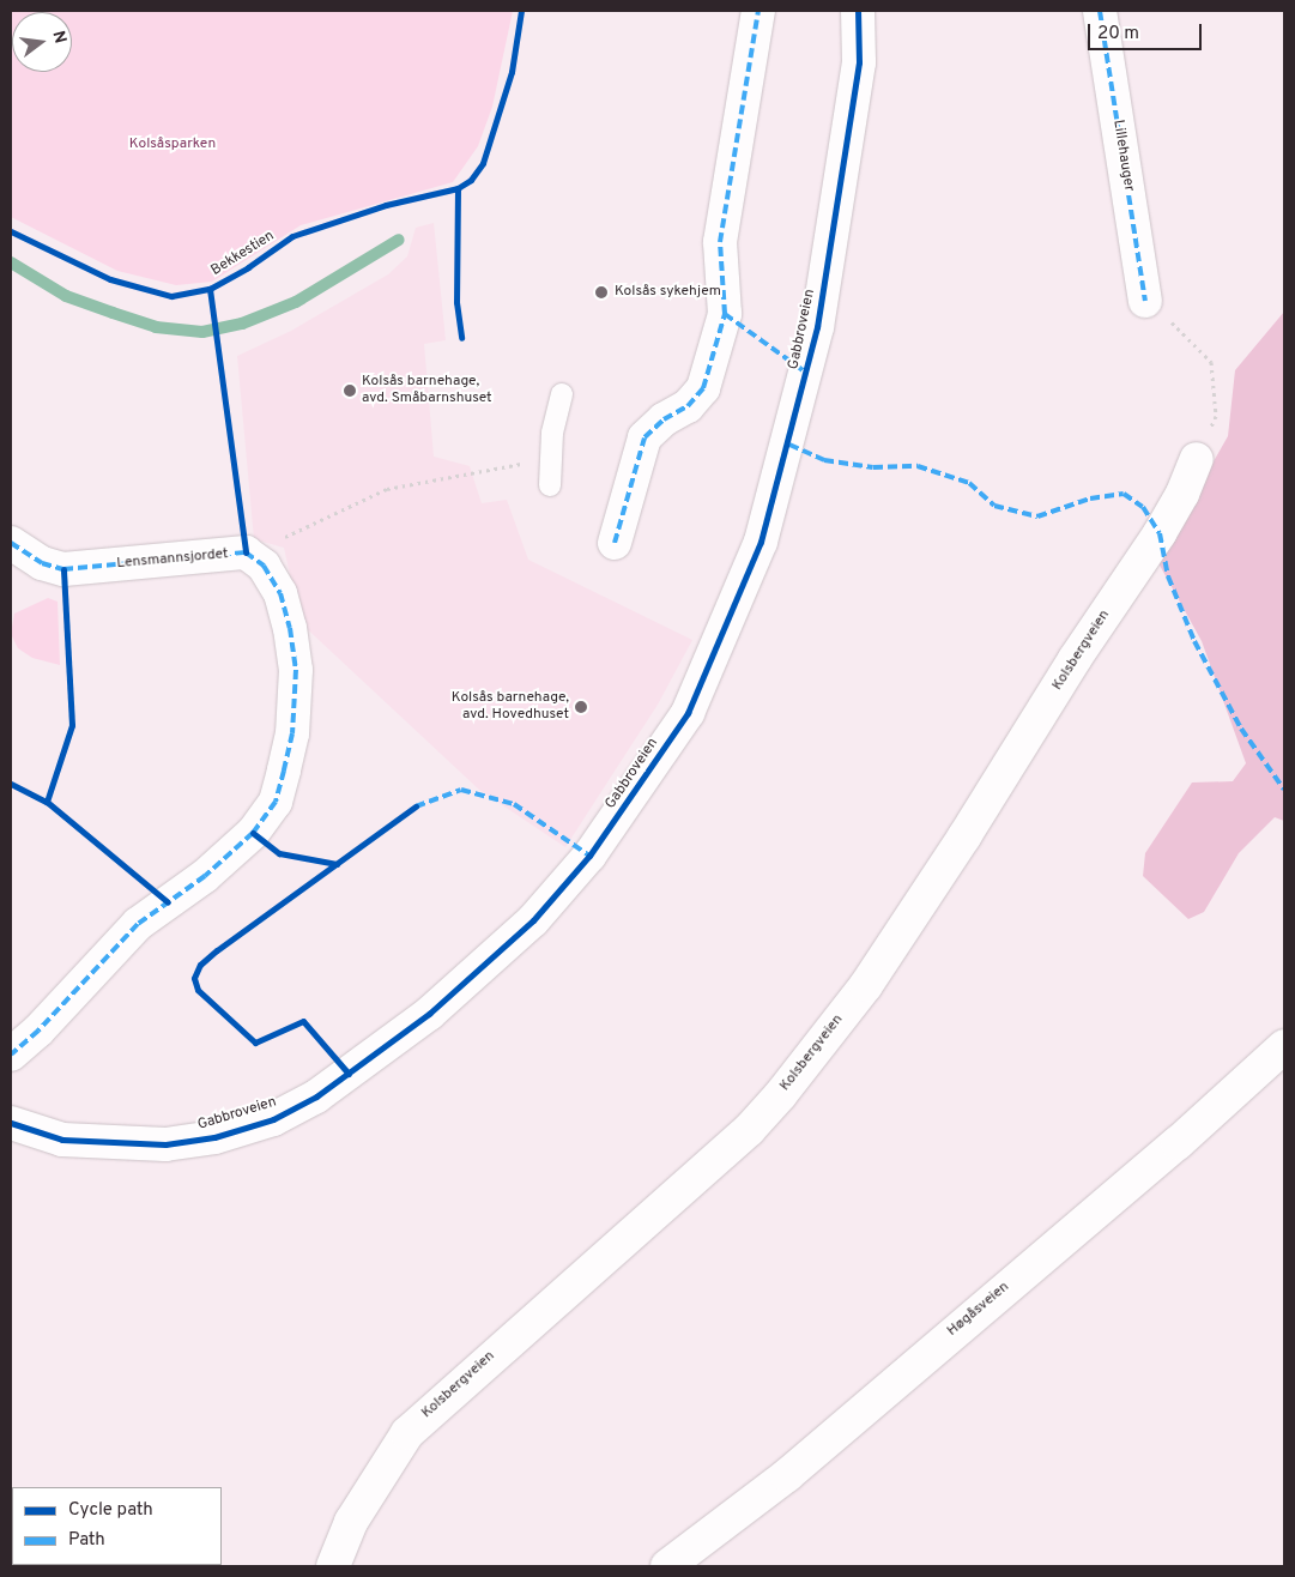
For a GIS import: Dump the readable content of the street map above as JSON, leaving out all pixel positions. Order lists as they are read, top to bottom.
{
  "streets": {
    "street": [
      "Lillehauger",
      "Gabbroveien",
      "Lensmannsjordet",
      "Kolsbergveien",
      "Høgåsveien"
    ],
    "cycle path": ["Bekkestien"]
  },
  "parks": ["Kolsåsparken"],
  "places": ["Kolsås sykehjem", "Kolsås barnehage, avd. Småbarnshuset", "Kolsås barnehage, avd. Hovedhuset"],
  "legend": ["Cycle path", "Path"],
  "scale_bar": "20 m",
  "north": "right"
}
